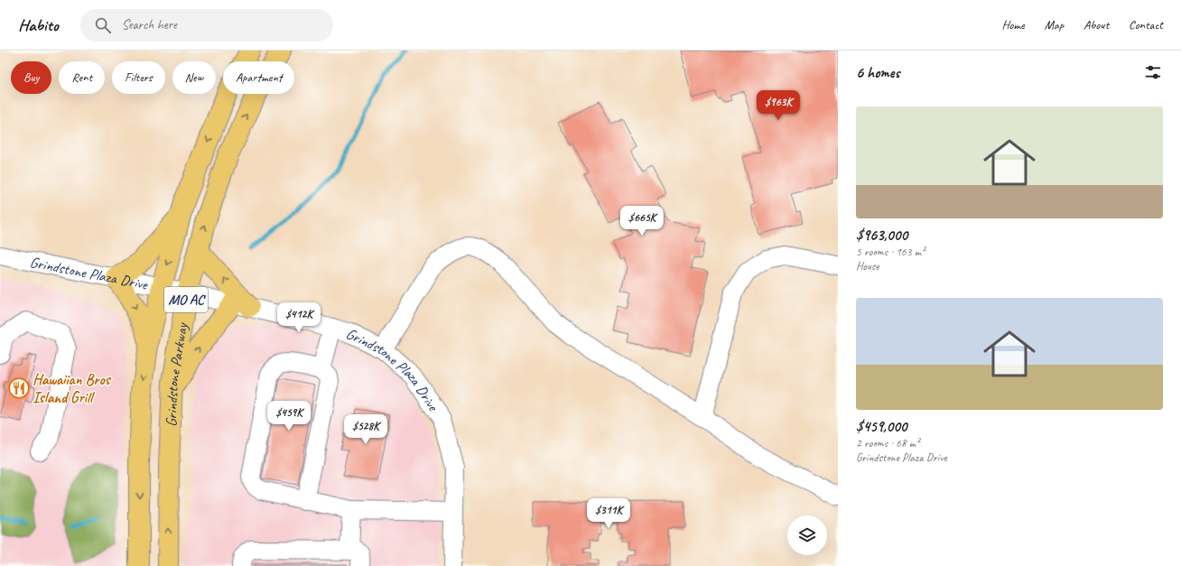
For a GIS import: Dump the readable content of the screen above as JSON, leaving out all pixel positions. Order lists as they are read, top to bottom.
{
  "streets": {
    "main road": ["MO AC", "Grindstone Parkway"],
    "street": ["Grindstone Plaza Drive"]
  },
  "crossings": [
    ["Grindstone Plaza Drive", "Grindstone Parkway"]
  ],
  "places": {
    "restaurant": ["Hawaiian Bros Island Grill"]
  },
  "page": {
    "header": "Habito",
    "search": "Search here",
    "nav": [
      "Home",
      "Map",
      "About",
      "Contact"
    ],
    "heading": "6 homes",
    "chip": [
      "Buy",
      "Rent",
      "Filters",
      "New",
      "Apartment"
    ],
    "price": [
      "$963K",
      "$665K",
      "$412K",
      "$459K",
      "$528K",
      "$311K"
    ],
    "list": [
      {
        "name": "$963,000",
        "note": "5 rooms · 163 m² · House"
      },
      {
        "name": "$459,000",
        "note": "2 rooms · 68 m² · Grindstone Plaza Drive"
      }
    ]
  }
}
